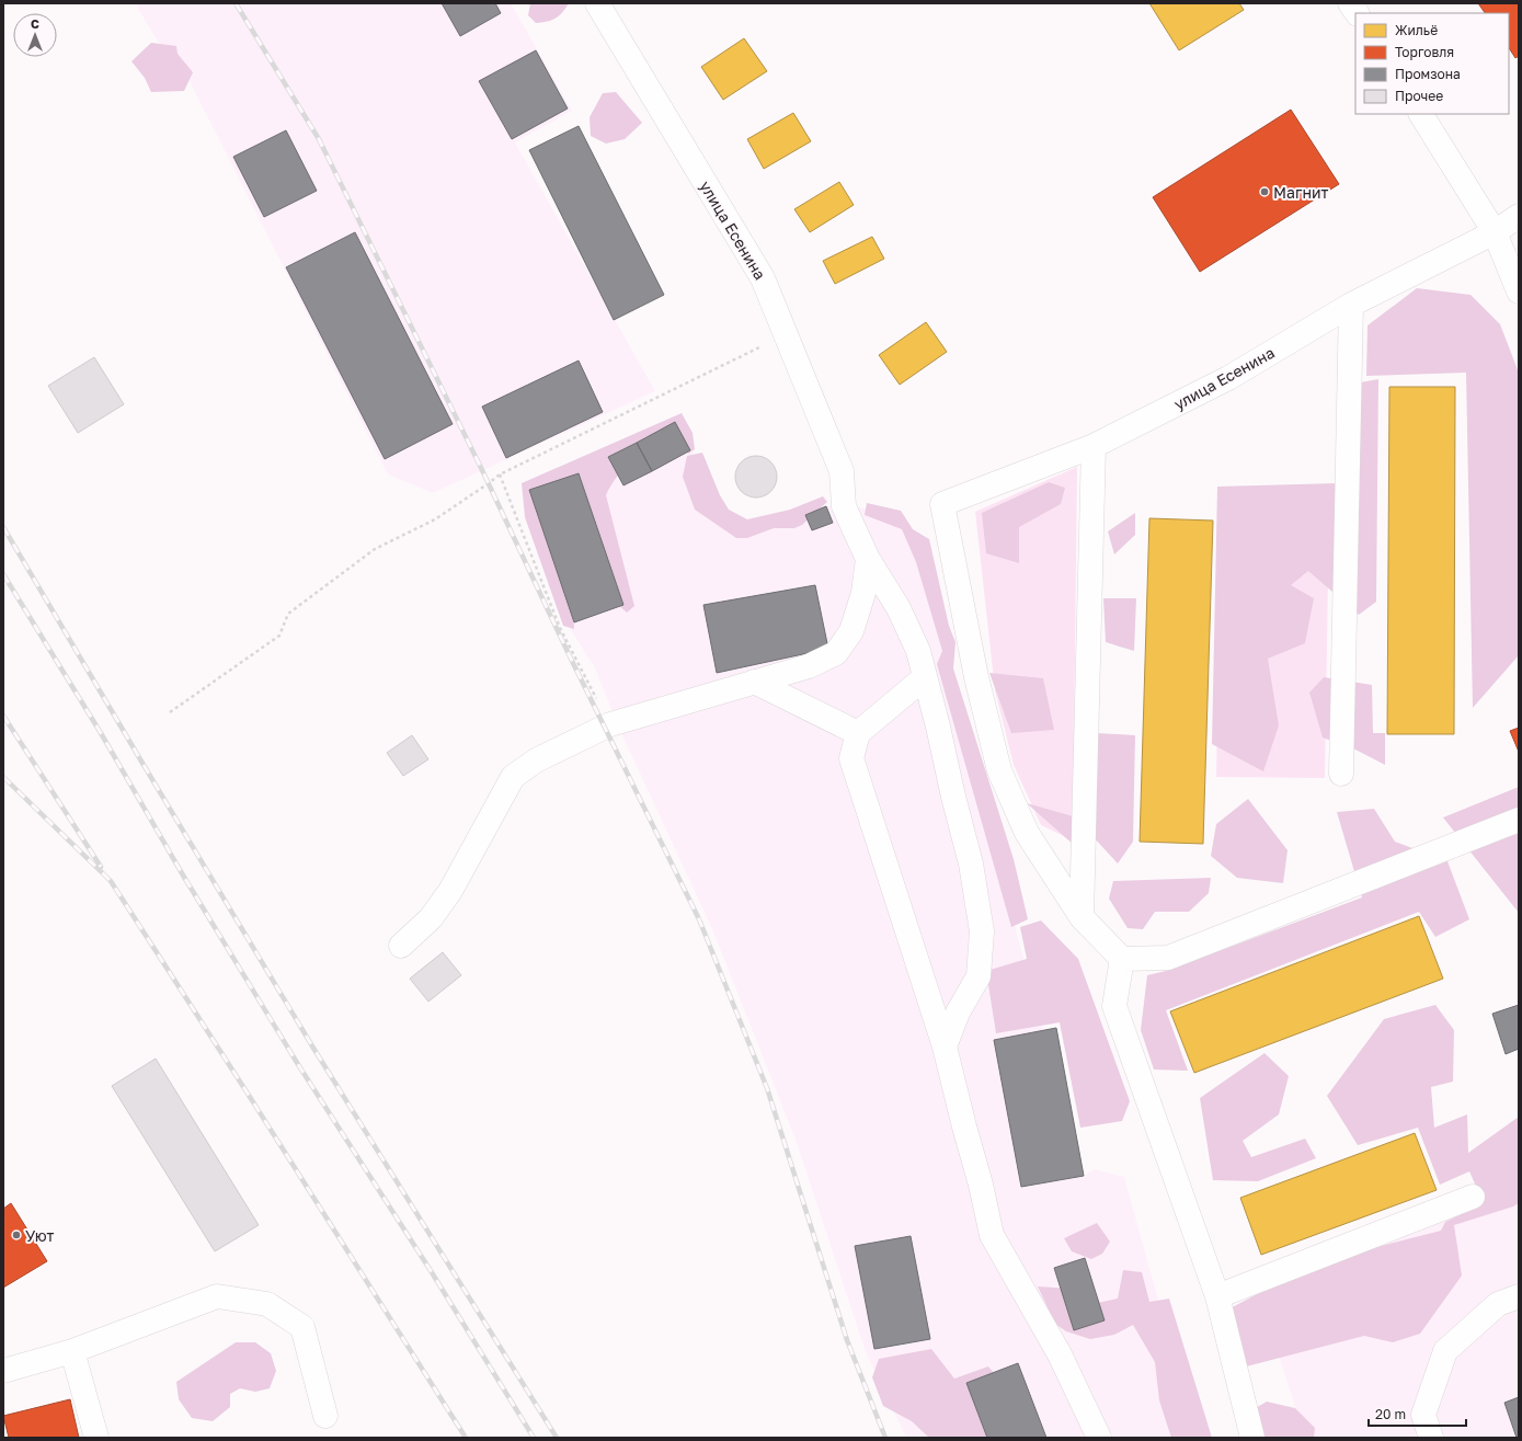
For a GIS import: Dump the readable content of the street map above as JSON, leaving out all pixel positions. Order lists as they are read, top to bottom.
{
  "streets": {
    "street": ["улица Есенина"]
  },
  "places": ["Магнит", "Уют"],
  "legend": [
    "Жильё",
    "Торговля",
    "Промзона",
    "Прочее"
  ],
  "scale_bar": "20 m",
  "north": "top"
}
